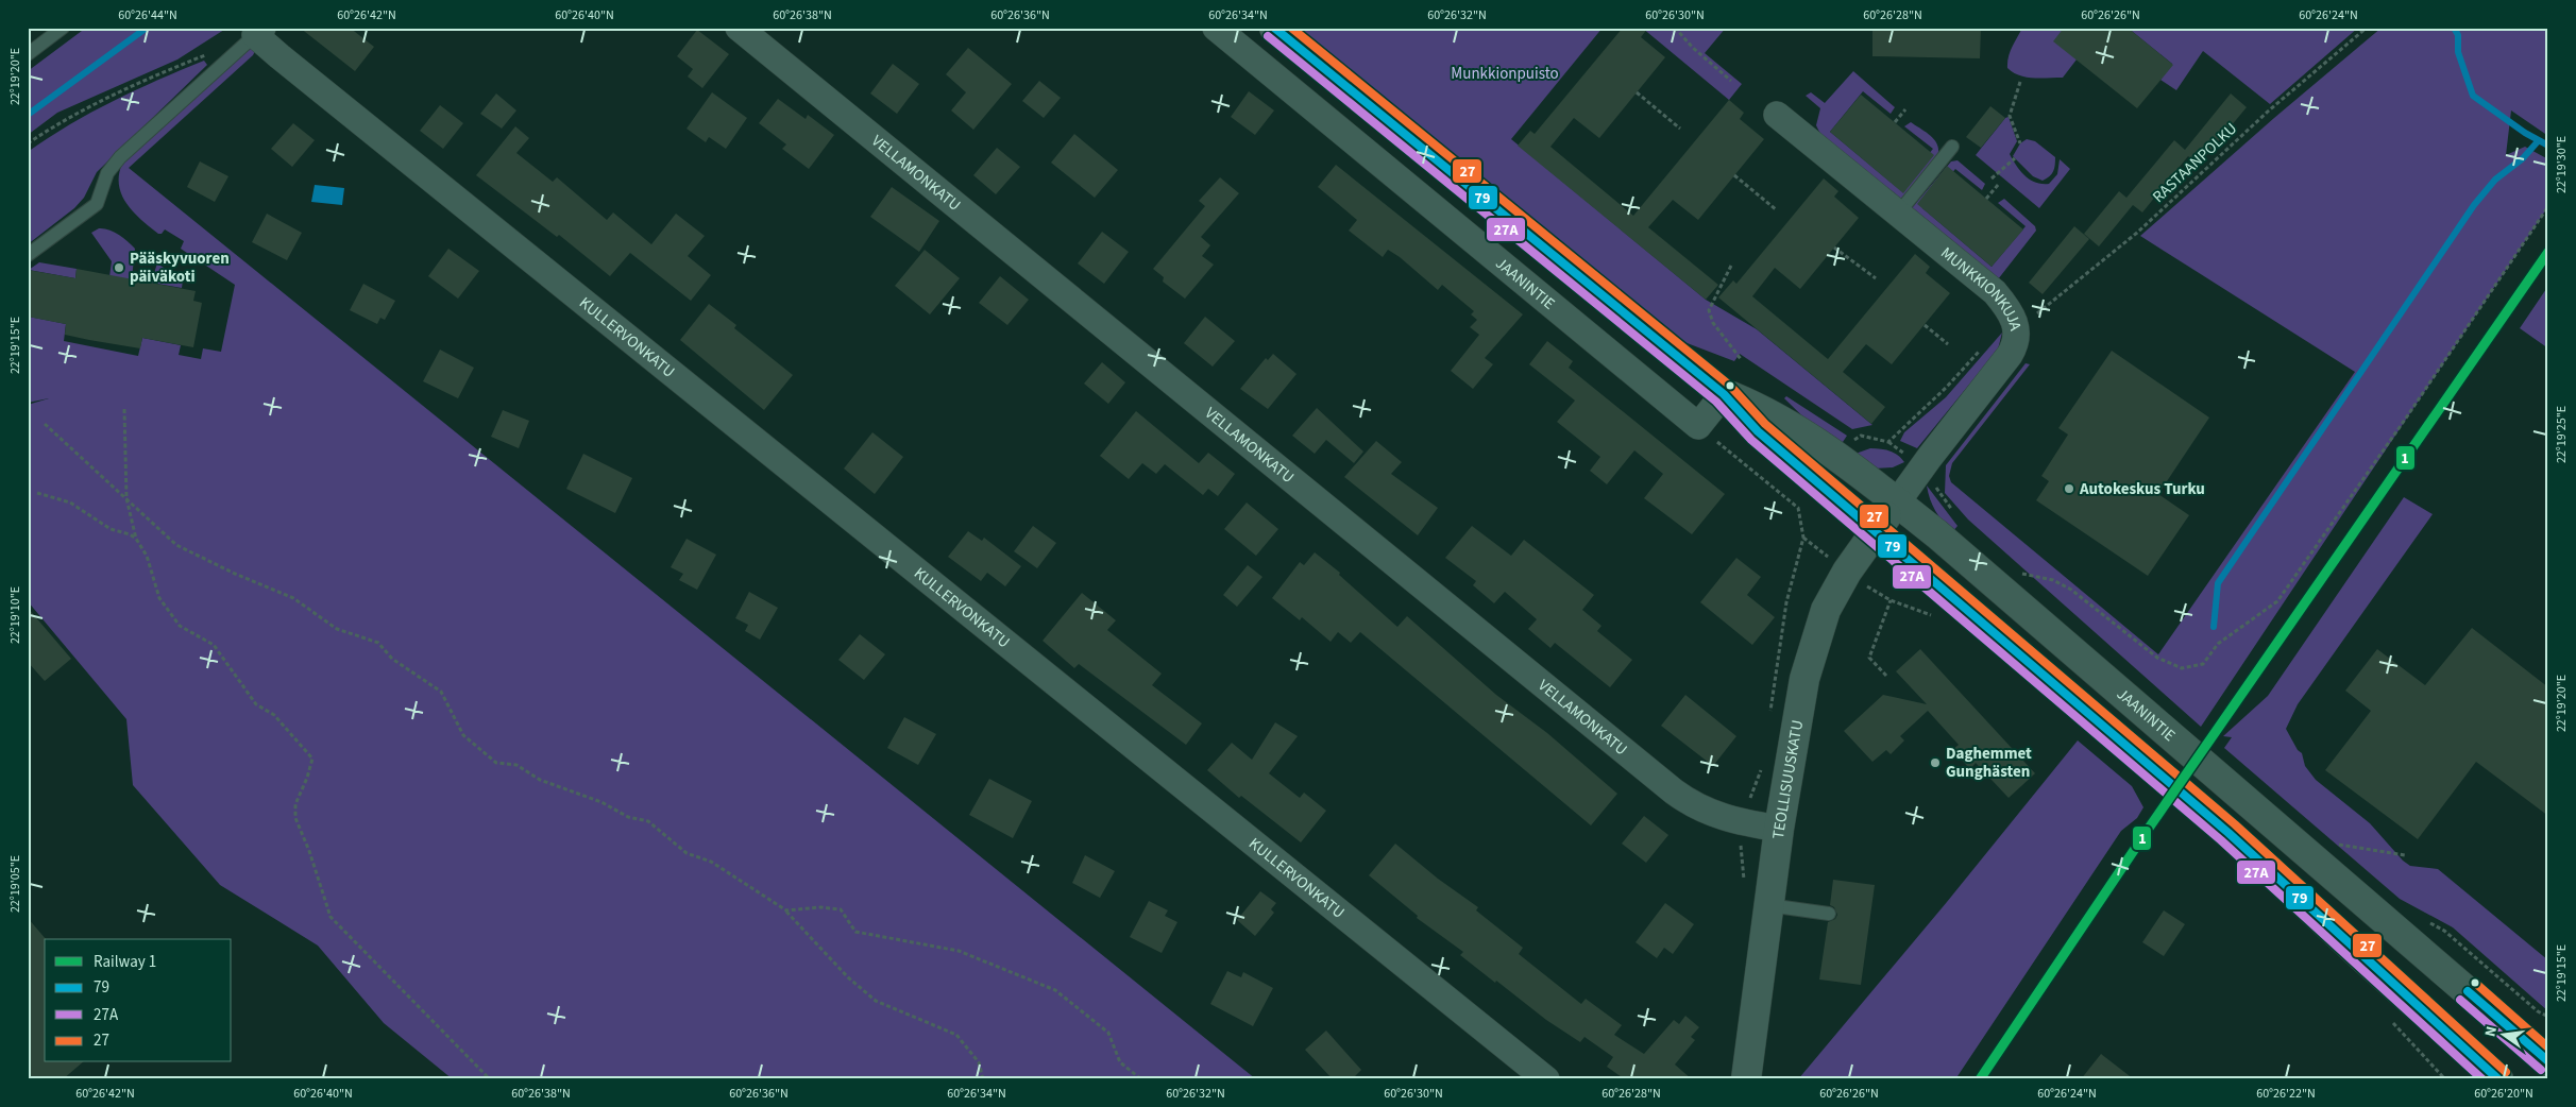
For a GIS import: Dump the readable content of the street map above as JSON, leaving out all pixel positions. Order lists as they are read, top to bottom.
{
  "streets": {
    "main road": ["JAANINTIE", "TEOLLISUUSKATU"],
    "street": ["VELLAMONKATU", "MUNKKIONKUJA", "KULLERVONKATU"],
    "path": ["RASTAANPOLKU"]
  },
  "crossings": [
    ["VELLAMONKATU", "TEOLLISUUSKATU"],
    ["JAANINTIE", "MUNKKIONKUJA"],
    ["JAANINTIE", "TEOLLISUUSKATU"],
    ["MUNKKIONKUJA", "TEOLLISUUSKATU"]
  ],
  "parks": ["Munkkionpuisto"],
  "places": ["Pääskyvuoren päiväkoti", "Autokeskus Turku", "Daghemmet Gunghästen"],
  "lines": [
    "transit line 79",
    "transit line 27",
    "transit line 27A",
    "rail line 1"
  ],
  "legend": [
    "Railway 1",
    "79",
    "27A",
    "27"
  ],
  "north": "left",
  "coordinates": [
    "60°26'44\"N",
    "60°26'42\"N",
    "60°26'40\"N",
    "60°26'38\"N",
    "60°26'36\"N",
    "60°26'34\"N",
    "60°26'32\"N",
    "60°26'30\"N",
    "60°26'28\"N",
    "60°26'26\"N",
    "60°26'24\"N",
    "22°19'20\"E",
    "22°19'30\"E",
    "22°19'15\"E",
    "22°19'25\"E",
    "22°19'10\"E",
    "22°19'05\"E",
    "60°26'22\"N",
    "60°26'20\"N"
  ]
}
